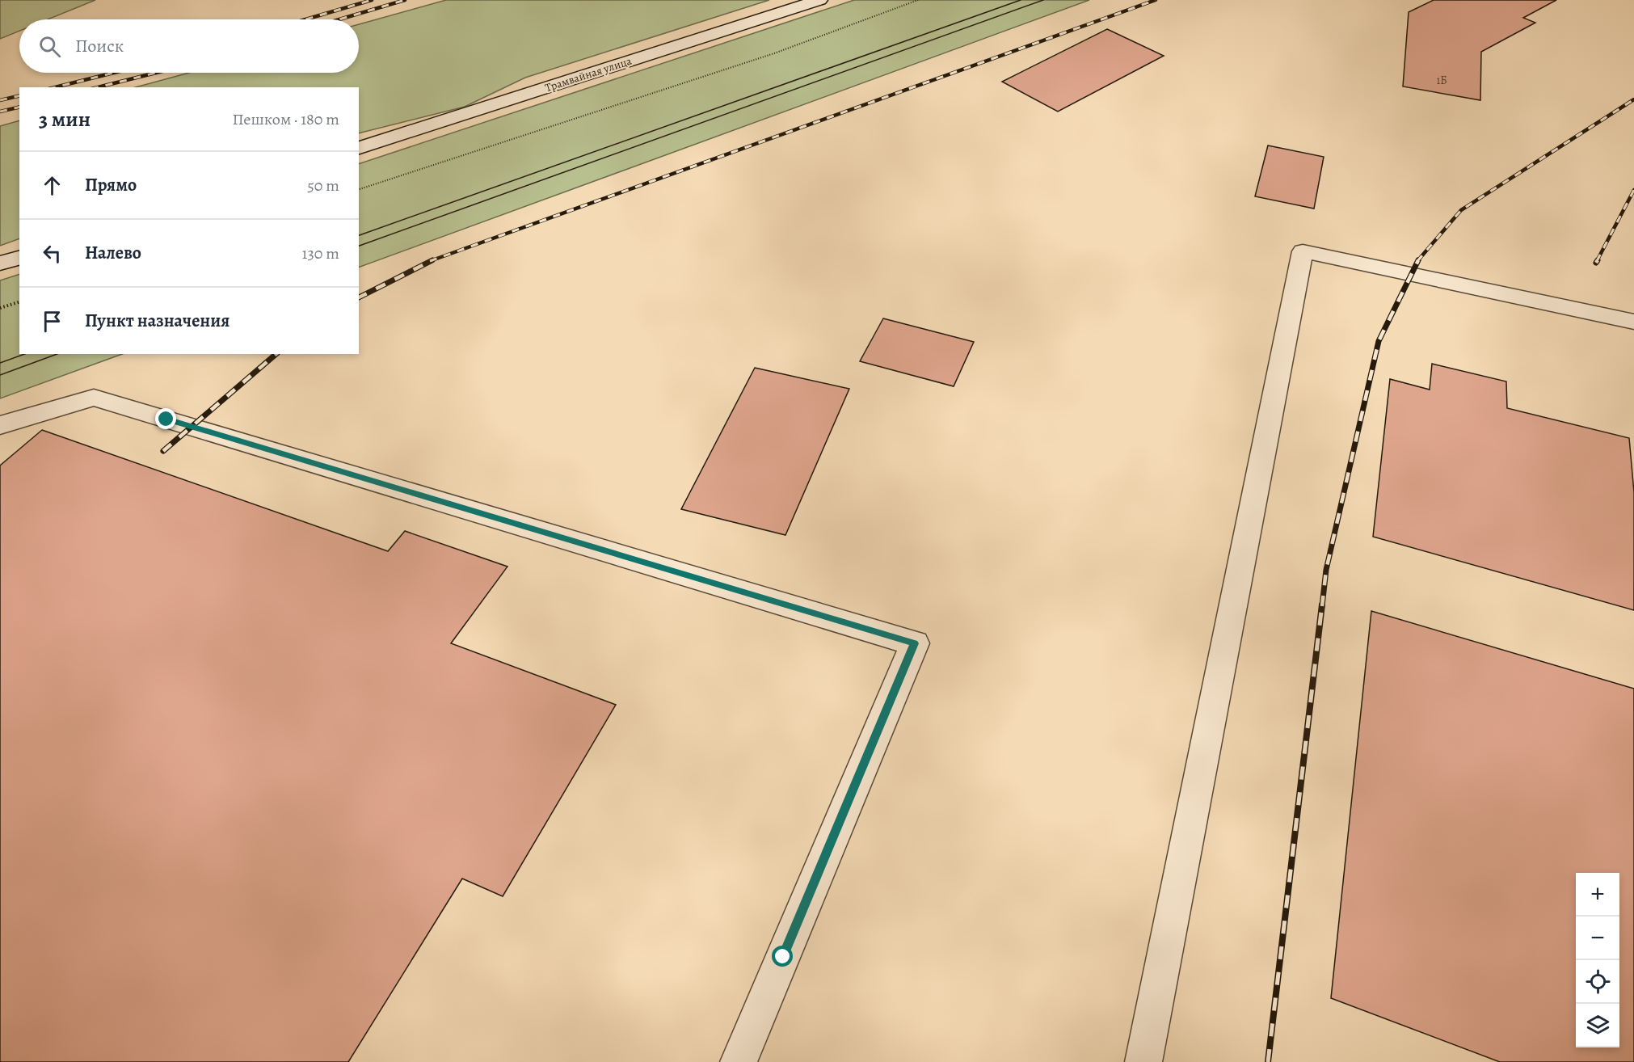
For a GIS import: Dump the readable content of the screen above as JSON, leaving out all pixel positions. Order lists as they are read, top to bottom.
{
  "streets": {
    "street": ["Трамвайная улица"]
  },
  "house_numbers": ["1Б"],
  "page": {
    "search": "Поиск",
    "heading": ["3 мин", "Пешком · 180 m"],
    "list": [
      ["Прямо", "50 m"],
      ["Налево", "130 m"],
      "Пункт назначения"
    ],
    "map_buttons": ["+", "−"]
  }
}
